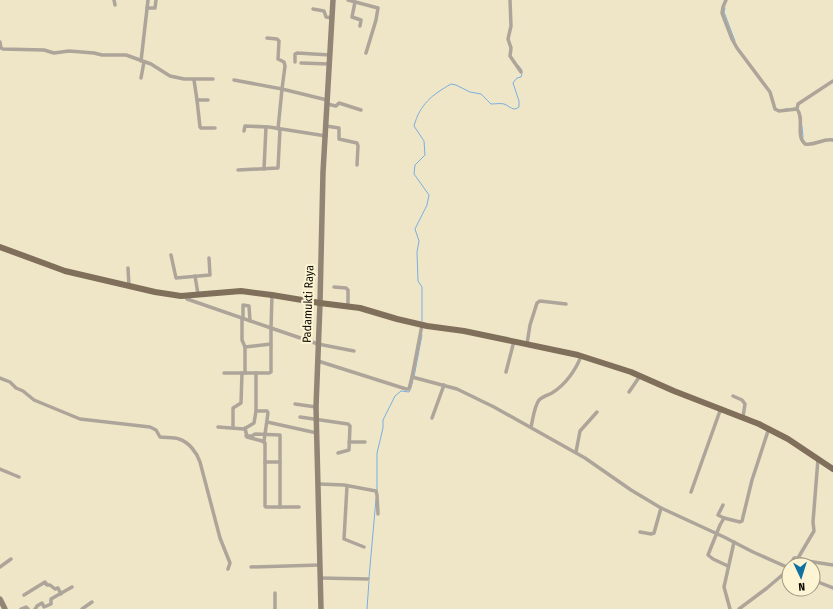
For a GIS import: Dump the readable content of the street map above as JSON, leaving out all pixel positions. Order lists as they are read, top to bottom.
{
  "streets": {
    "street": ["Padamukti Raya"]
  },
  "north": "bottom"
}
